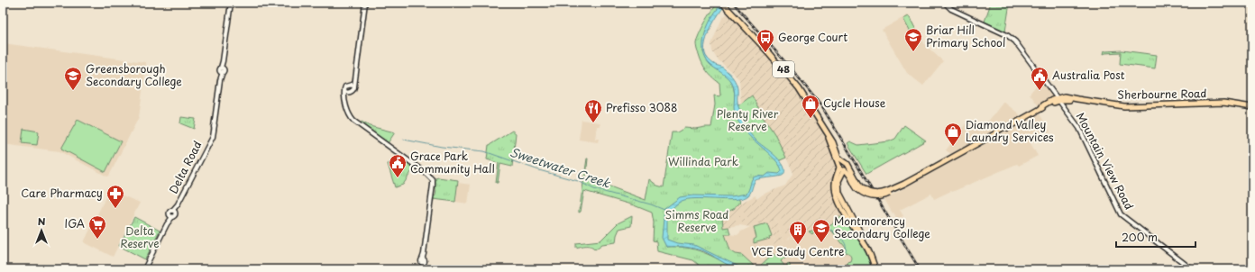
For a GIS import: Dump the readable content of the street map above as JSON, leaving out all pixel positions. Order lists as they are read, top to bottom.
{
  "streets": {
    "main road": ["48", "Sherbourne Road"],
    "street": ["Mountain View Road", "Delta Road"]
  },
  "crossings": [
    ["Sherbourne Road", "Mountain View Road"]
  ],
  "water": ["Sweetwater Creek"],
  "parks": [
    "Plenty River Reserve",
    "Willinda Park",
    "Simms Road Reserve",
    "Delta Reserve"
  ],
  "places": {
    "school or university": ["Briar Hill Primary School", "Greensborough Secondary College", "Montmorency Secondary College"],
    "bus stop": ["George Court"],
    "public building": ["Australia Post", "Grace Park Community Hall"],
    "shop": ["Cycle House", "Diamond Valley Laundry Services"],
    "restaurant": ["Prefisso 3088"],
    "pharmacy": ["Care Pharmacy"],
    "supermarket": ["IGA"],
    "building": ["VCE Study Centre"]
  },
  "scale_bar": "200 m",
  "north": "top"
}
